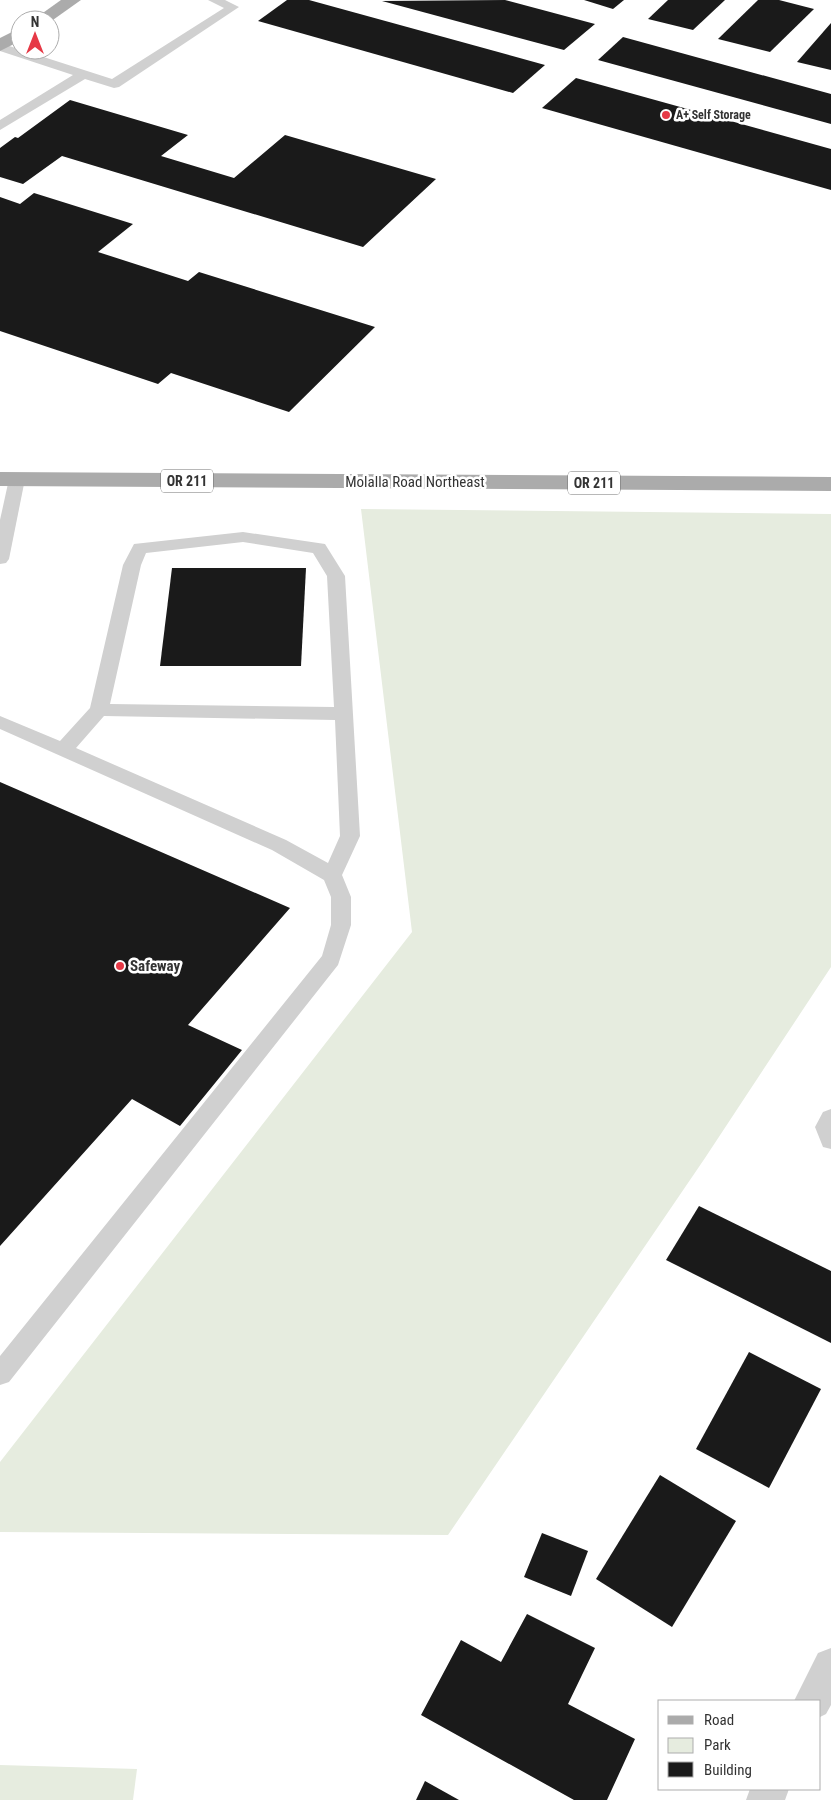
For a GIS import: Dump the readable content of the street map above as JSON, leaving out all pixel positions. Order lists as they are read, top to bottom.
{
  "streets": {
    "main road": ["OR 211", "Molalla Road Northeast"]
  },
  "places": ["A+ Self Storage", "Safeway"],
  "legend": ["Road", "Park", "Building"],
  "north": "top"
}
